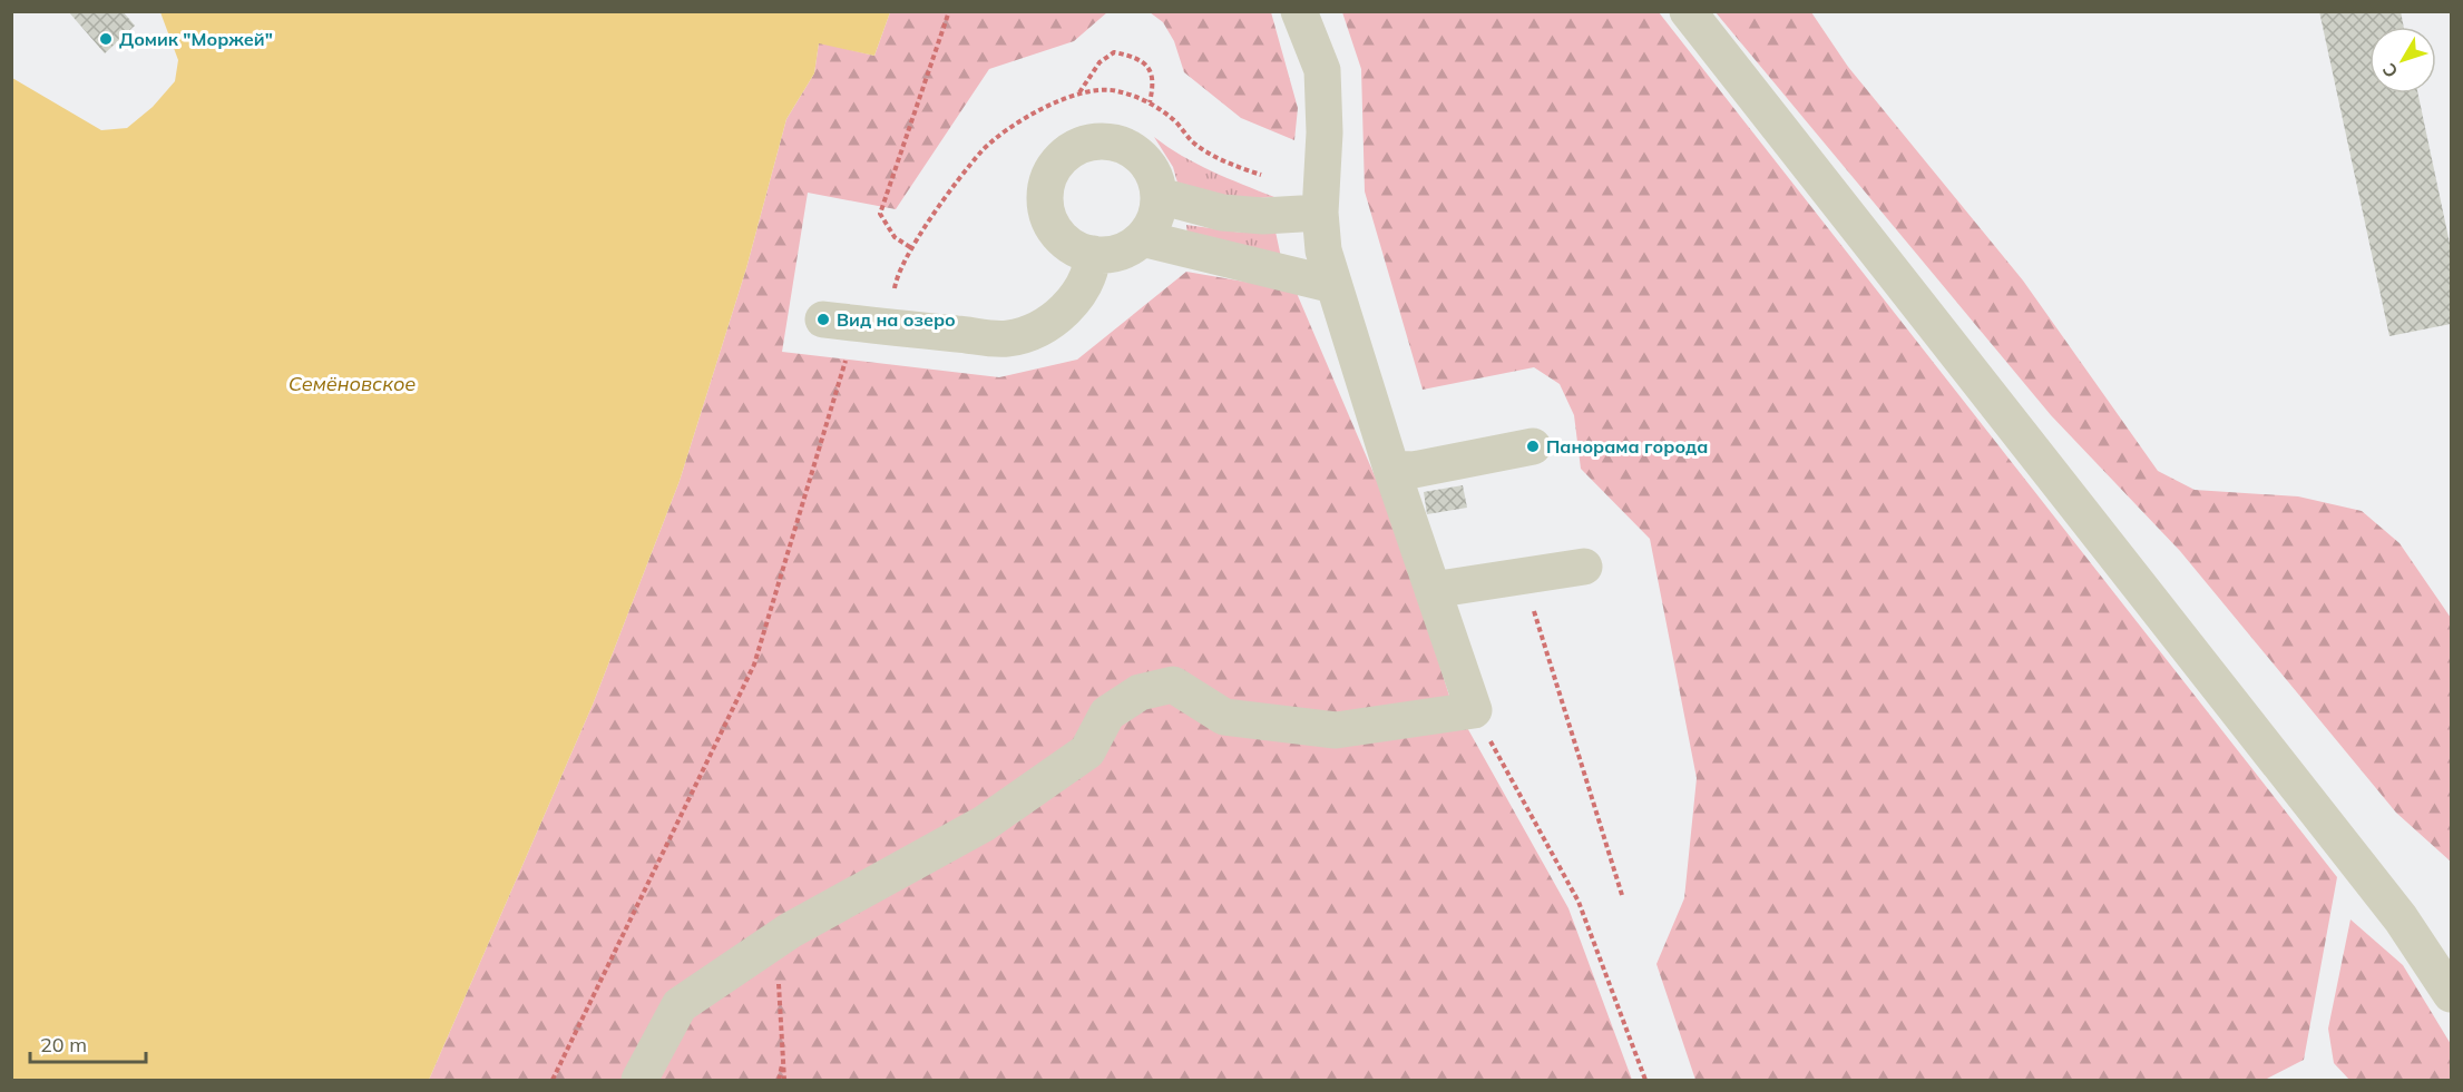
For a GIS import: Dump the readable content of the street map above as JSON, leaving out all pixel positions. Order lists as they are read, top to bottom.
{
  "water": ["Семёновское"],
  "places": ["Домик \"Моржей\"", "Вид на озеро", "Панорама города"],
  "scale_bar": "20 m",
  "north": "bottom left"
}
